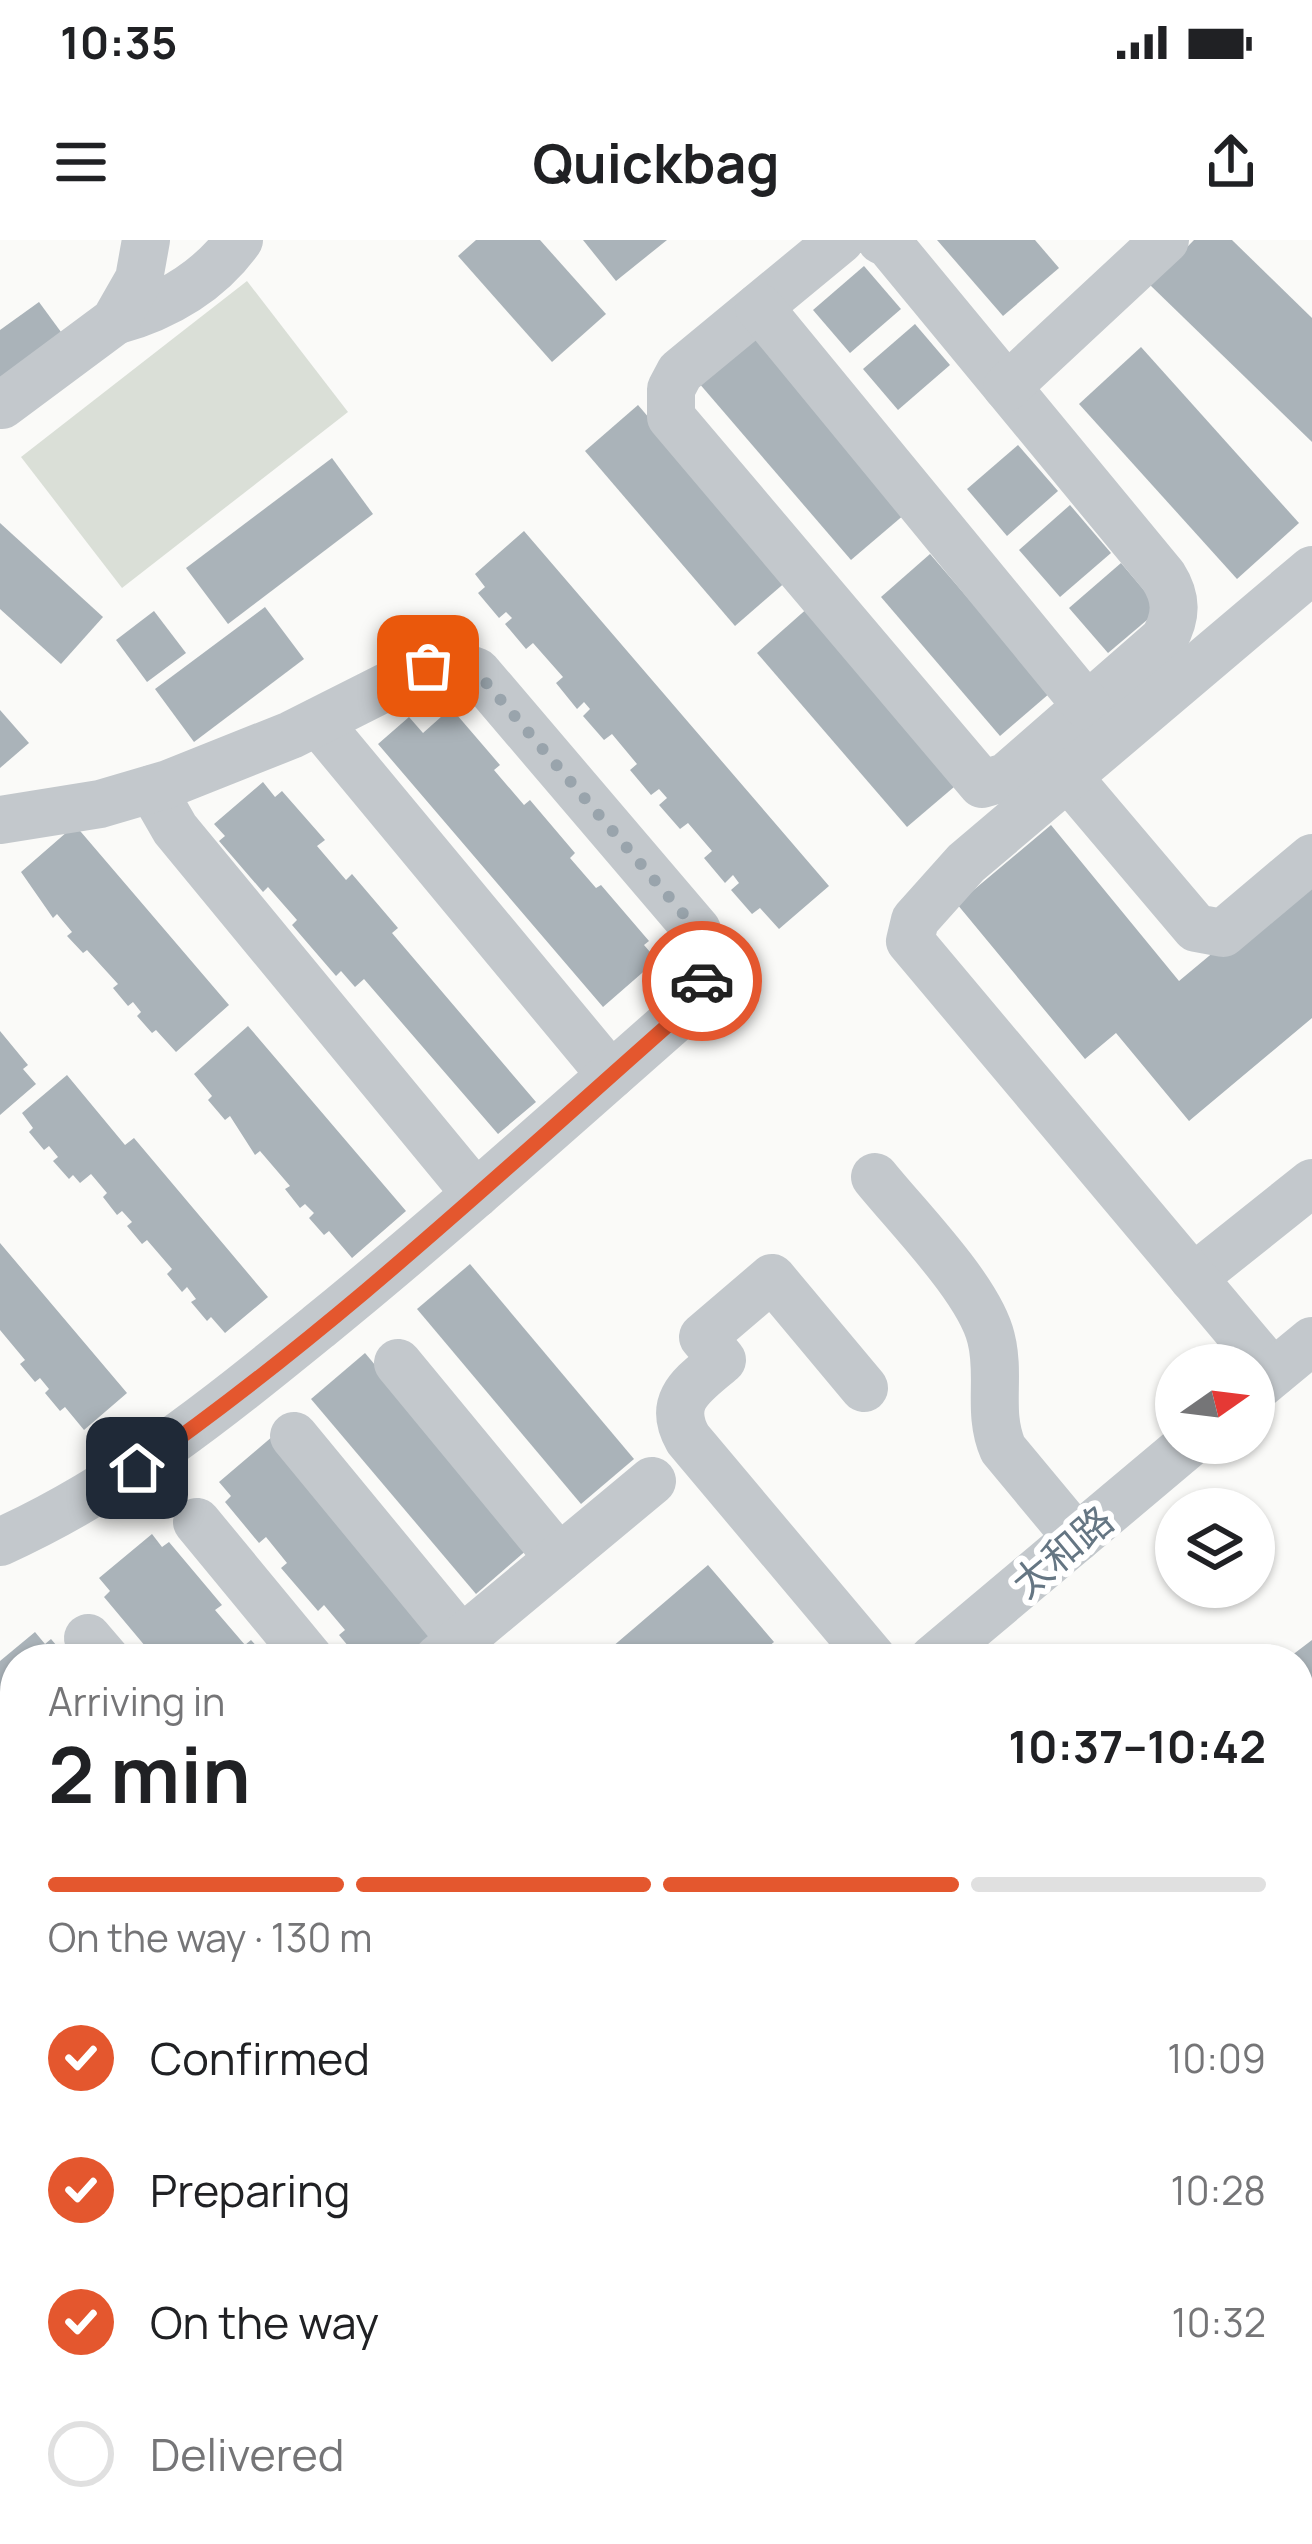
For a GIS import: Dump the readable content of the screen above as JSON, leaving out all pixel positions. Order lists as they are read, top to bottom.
{
  "streets": {
    "street": ["太和路"]
  },
  "north": "right",
  "page": {
    "status": "10:35",
    "header": "Quickbag",
    "heading": ["2 min", "Arriving in", "10:37–10:42"],
    "bar": "On the way · 130 m",
    "list": [
      ["Confirmed", "10:09"],
      ["Preparing", "10:28"],
      ["On the way", "10:32"],
      "Delivered"
    ]
  }
}
